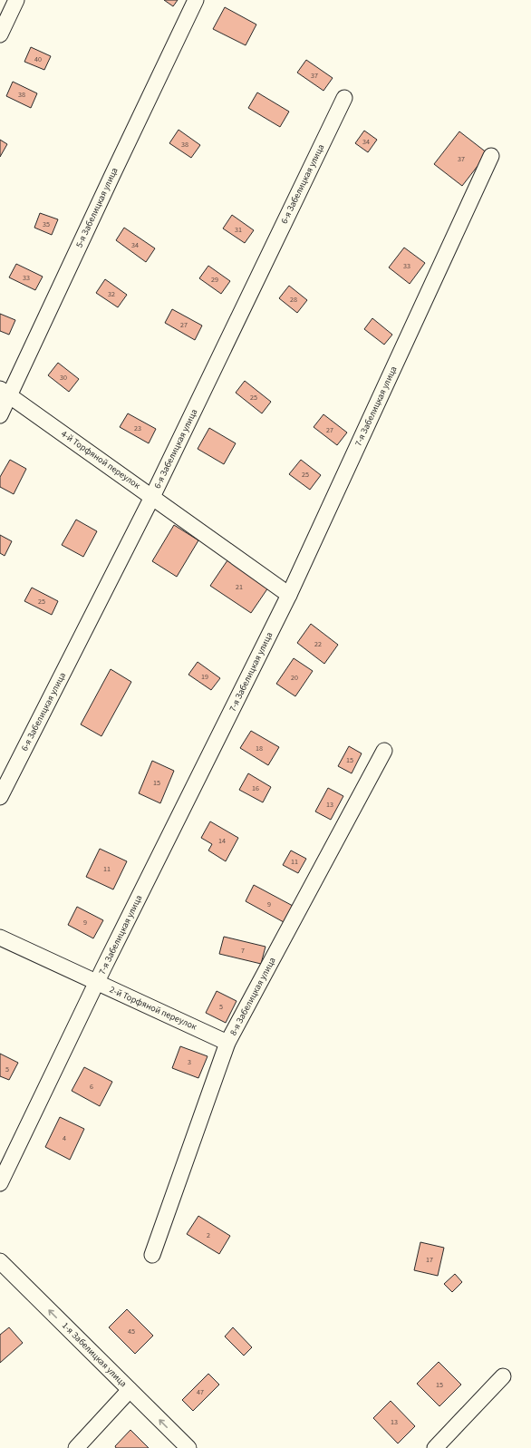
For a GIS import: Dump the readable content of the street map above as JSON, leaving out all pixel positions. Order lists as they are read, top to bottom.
{
  "streets": {
    "street": [
      "6-я Забелицкая улица",
      "5-я Забелицкая улица",
      "7-я Забелицкая улица",
      "4-й Торфяной переулок",
      "8-я Забелицкая улица",
      "2-й Торфяной переулок",
      "1-я Забелицкая улица"
    ]
  },
  "crossings": [
    ["6-я Забелицкая улица", "4-й Торфяной переулок"],
    ["5-я Забелицкая улица", "4-й Торфяной переулок"],
    ["7-я Забелицкая улица", "4-й Торфяной переулок"],
    ["7-я Забелицкая улица", "2-й Торфяной переулок"],
    ["8-я Забелицкая улица", "2-й Торфяной переулок"]
  ],
  "one_way": ["1-я Забелицкая улица"],
  "house_numbers": [
    "40",
    "37",
    "38",
    "34",
    "38",
    "37",
    "35",
    "31",
    "34",
    "33",
    "33",
    "29",
    "32",
    "28",
    "27",
    "30",
    "25",
    "23",
    "27",
    "25",
    "21",
    "25",
    "22",
    "19",
    "20",
    "18",
    "15",
    "15",
    "16",
    "13",
    "14",
    "11",
    "11",
    "9",
    "9",
    "7",
    "5",
    "3",
    "5",
    "6",
    "4",
    "2",
    "17",
    "45",
    "15",
    "47",
    "13"
  ]
}
